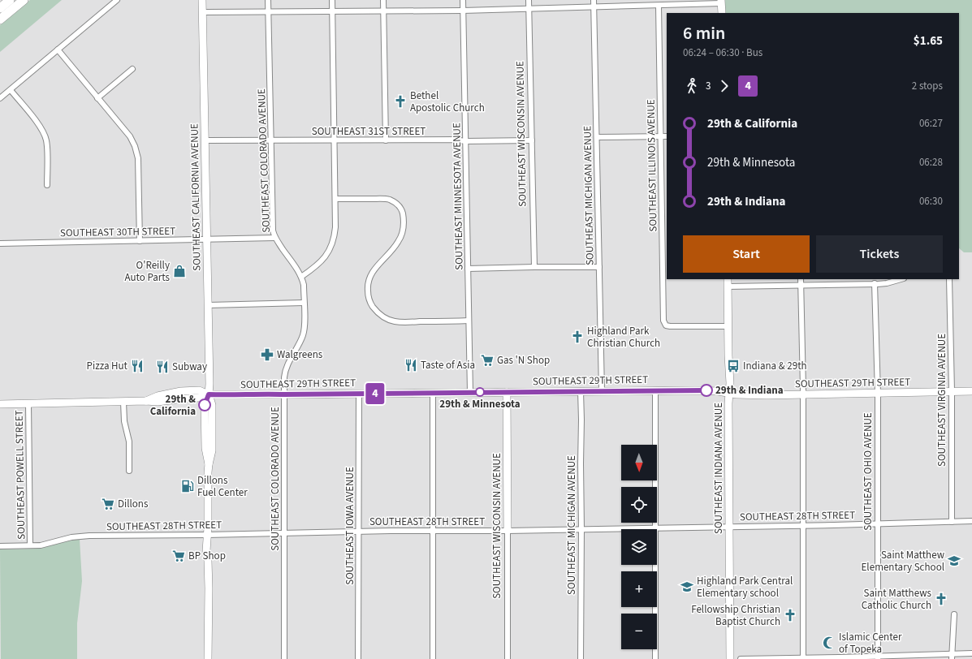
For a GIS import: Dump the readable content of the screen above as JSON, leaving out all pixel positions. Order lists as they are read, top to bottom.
{
  "streets": {
    "main road": [
      "SOUTHEAST WISCONSIN AVENUE",
      "SOUTHEAST CALIFORNIA AVENUE",
      "SOUTHEAST 29TH STREET",
      "SOUTHEAST INDIANA AVENUE"
    ],
    "street": [
      "SOUTHEAST 31ST STREET",
      "SOUTHEAST COLORADO AVENUE",
      "SOUTHEAST ILLINOIS AVENUE",
      "SOUTHEAST MICHIGAN AVENUE",
      "SOUTHEAST MINNESOTA AVENUE",
      "SOUTHEAST 30TH STREET",
      "SOUTHEAST VIRGINIA AVENUE",
      "SOUTHEAST OHIO AVENUE",
      "SOUTHEAST POWELL STREET",
      "SOUTHEAST 28TH STREET",
      "SOUTHEAST IOWA AVENUE"
    ]
  },
  "crossings": [
    ["SOUTHEAST 31ST STREET", "SOUTHEAST WISCONSIN AVENUE"],
    ["SOUTHEAST 31ST STREET", "SOUTHEAST COLORADO AVENUE"],
    ["SOUTHEAST 31ST STREET", "SOUTHEAST MINNESOTA AVENUE"],
    ["SOUTHEAST 31ST STREET", "SOUTHEAST CALIFORNIA AVENUE"],
    ["SOUTHEAST WISCONSIN AVENUE", "SOUTHEAST 29TH STREET"],
    ["SOUTHEAST WISCONSIN AVENUE", "SOUTHEAST 28TH STREET"],
    ["SOUTHEAST COLORADO AVENUE", "SOUTHEAST 30TH STREET"],
    ["SOUTHEAST COLORADO AVENUE", "SOUTHEAST 29TH STREET"],
    ["SOUTHEAST COLORADO AVENUE", "SOUTHEAST 28TH STREET"],
    ["SOUTHEAST ILLINOIS AVENUE", "SOUTHEAST INDIANA AVENUE"],
    ["SOUTHEAST MICHIGAN AVENUE", "SOUTHEAST 29TH STREET"],
    ["SOUTHEAST MICHIGAN AVENUE", "SOUTHEAST 28TH STREET"],
    ["SOUTHEAST MINNESOTA AVENUE", "SOUTHEAST 29TH STREET"],
    ["SOUTHEAST CALIFORNIA AVENUE", "SOUTHEAST 30TH STREET"],
    ["SOUTHEAST CALIFORNIA AVENUE", "SOUTHEAST 29TH STREET"],
    ["SOUTHEAST CALIFORNIA AVENUE", "SOUTHEAST 28TH STREET"],
    ["SOUTHEAST 29TH STREET", "SOUTHEAST VIRGINIA AVENUE"],
    ["SOUTHEAST 29TH STREET", "SOUTHEAST INDIANA AVENUE"],
    ["SOUTHEAST 29TH STREET", "SOUTHEAST OHIO AVENUE"],
    ["SOUTHEAST 29TH STREET", "SOUTHEAST POWELL STREET"],
    ["SOUTHEAST 29TH STREET", "SOUTHEAST IOWA AVENUE"],
    ["SOUTHEAST VIRGINIA AVENUE", "SOUTHEAST 28TH STREET"],
    ["SOUTHEAST INDIANA AVENUE", "SOUTHEAST 28TH STREET"],
    ["SOUTHEAST OHIO AVENUE", "SOUTHEAST 28TH STREET"],
    ["SOUTHEAST POWELL STREET", "SOUTHEAST 28TH STREET"],
    ["SOUTHEAST 28TH STREET", "SOUTHEAST IOWA AVENUE"]
  ],
  "places": {
    "church": [
      "Bethel Apostolic Church",
      "Highland Park Christian Church",
      "Saint Matthews Catholic Church",
      "Fellowship Christian Baptist Church"
    ],
    "shop": ["O'Reilly Auto Parts"],
    "pharmacy": ["Walgreens"],
    "supermarket": ["Gas 'N Shop", "Dillons", "BP Shop"],
    "restaurant": ["Taste of Asia", "Pizza Hut", "Subway"],
    "bus stop": ["Indiana & 29th"],
    "other": ["29th & Indiana", "29th & Minnesota", "29th & California"],
    "fuel station": ["Dillons Fuel Center"],
    "school or university": ["Saint Matthew Elementary School", "Highland Park Central Elementary school"],
    "mosque": ["Islamic Center of Topeka"]
  },
  "lines": ["bus line 4"],
  "north": "bottom",
  "page": {
    "on_map": "4",
    "heading": ["6 min", "06:24 – 06:30 · Bus", "$1.65"],
    "legs": ["3", "4", "2 stops"],
    "list": [
      {
        "name": "29th & California",
        "value": "06:27"
      },
      {
        "name": "29th & Minnesota",
        "value": "06:28"
      },
      {
        "name": "29th & Indiana",
        "value": "06:30"
      }
    ],
    "buttons": ["Start", "Tickets"],
    "map_buttons": ["+", "−"]
  }
}
